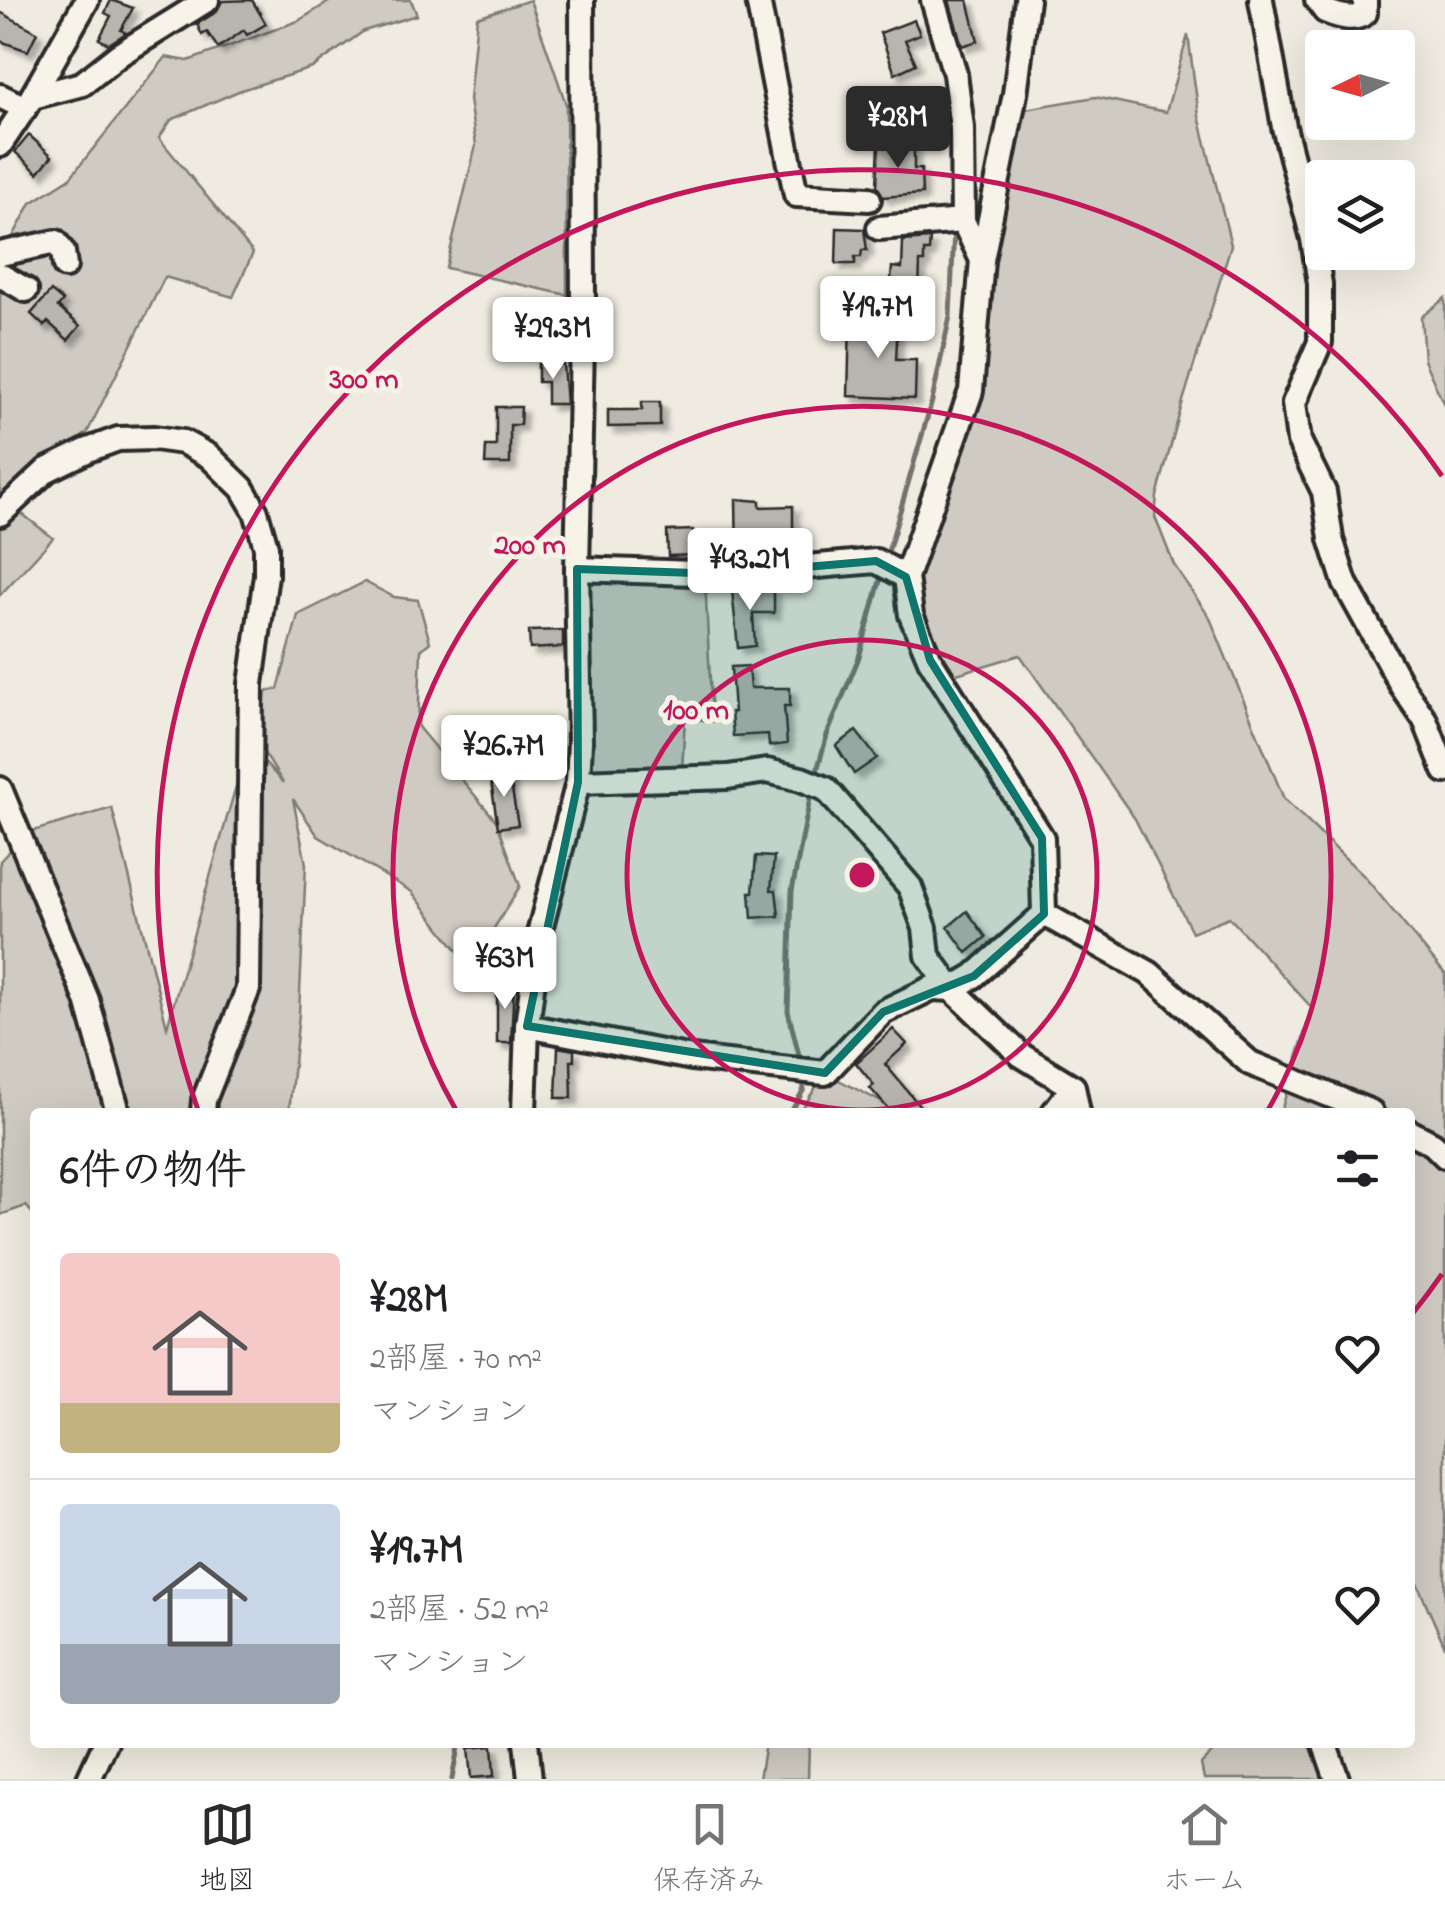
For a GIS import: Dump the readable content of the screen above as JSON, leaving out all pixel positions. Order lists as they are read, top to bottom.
{
  "north": "left",
  "page": {
    "price": [
      "¥28M",
      "¥19.7M",
      "¥29.3M",
      "¥43.2M",
      "¥26.7M",
      "¥63M"
    ],
    "heading": "6件の物件",
    "list": [
      {
        "name": "¥28M",
        "note": "2部屋 · 70 m² · マンション"
      },
      {
        "name": "¥19.7M",
        "note": "2部屋 · 52 m² · マンション"
      }
    ],
    "tabs": ["地図", "保存済み", "ホーム"]
  },
  "rings": ["300 m", "200 m", "100 m"]
}
